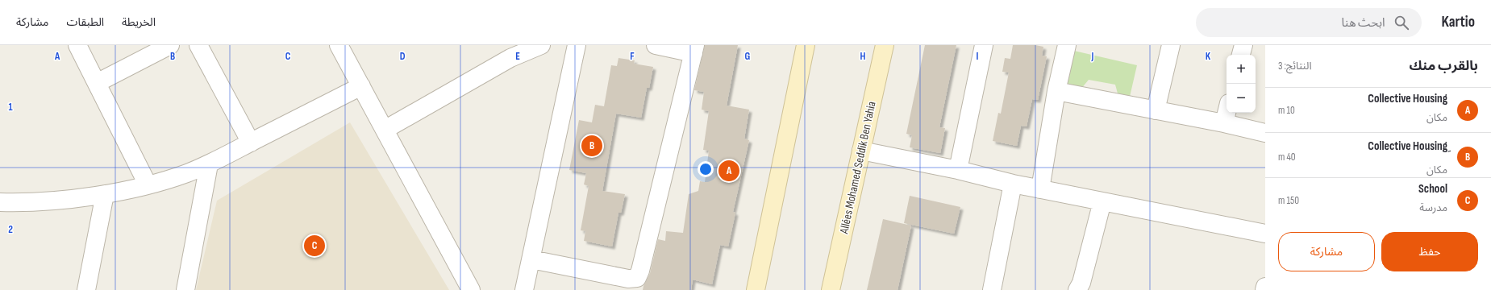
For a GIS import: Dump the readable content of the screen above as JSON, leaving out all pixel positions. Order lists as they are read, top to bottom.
{
  "streets": {
    "street": ["Allées Mohamed Seddik Ben Yahia"]
  },
  "page": {
    "header": "Kartio",
    "search": "ابحث هنا",
    "nav": ["الخريطة", "الطبقات", "مشاركة"],
    "heading": ["بالقرب منك", "النتائج: 3"],
    "map_buttons": ["+", "−"],
    "list": [
      {
        "mark": "A",
        "name": "Collective Housing",
        "note": "مكان",
        "value": "10 m"
      },
      {
        "mark": "B",
        "name": "ِCollective Housing",
        "note": "مكان",
        "value": "40 m"
      },
      {
        "mark": "C",
        "name": "School",
        "note": "مدرسة",
        "value": "150 m"
      }
    ],
    "pins": ["B", "A", "C"],
    "buttons": ["حفظ", "مشاركة"]
  },
  "grid": {
    "columns": [
      "A",
      "B",
      "C",
      "D",
      "E",
      "F",
      "G",
      "H",
      "I",
      "J",
      "K"
    ],
    "rows": ["1", "2"]
  }
}
